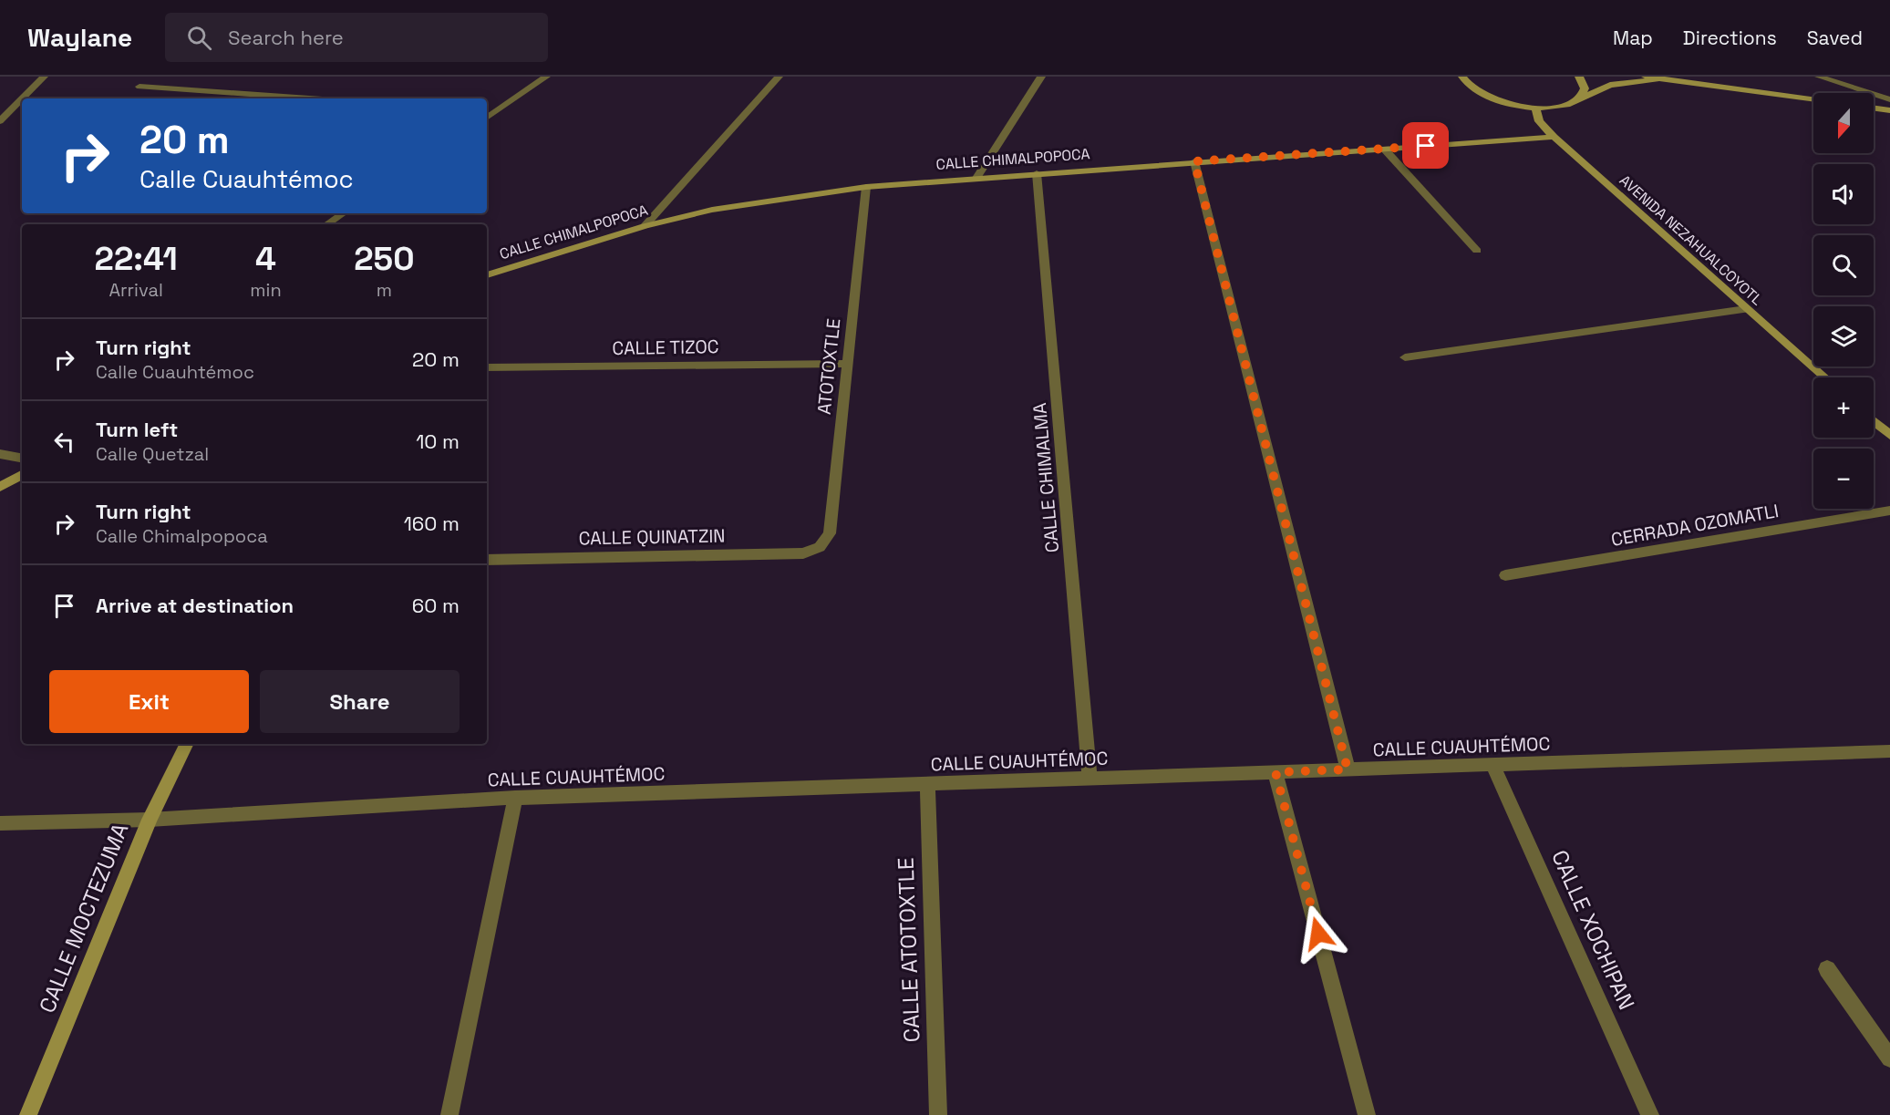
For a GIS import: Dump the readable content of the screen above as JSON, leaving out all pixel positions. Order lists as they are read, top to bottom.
{
  "streets": {
    "street": [
      "CALLE CHIMALPOPOCA",
      "AVENIDA NEZAHUALCOYOTL",
      "CALLE TIZOC",
      "ATOTOXTLE",
      "CALLE CHIMALMA",
      "CERRADA OZOMATLI",
      "CALLE QUINATZIN",
      "CALLE CUAUHTÉMOC",
      "CALLE MOCTEZUMA",
      "CALLE XOCHIPAN",
      "CALLE ATOTOXTLE"
    ]
  },
  "crossings": [
    ["CALLE CHIMALPOPOCA", "AVENIDA NEZAHUALCOYOTL"],
    ["CALLE CHIMALPOPOCA", "ATOTOXTLE"],
    ["CALLE CHIMALPOPOCA", "CALLE CHIMALMA"],
    ["CALLE TIZOC", "ATOTOXTLE"],
    ["ATOTOXTLE", "CALLE QUINATZIN"],
    ["CALLE CHIMALMA", "CALLE CUAUHTÉMOC"],
    ["CALLE CUAUHTÉMOC", "CALLE MOCTEZUMA"],
    ["CALLE CUAUHTÉMOC", "CALLE XOCHIPAN"],
    ["CALLE CUAUHTÉMOC", "CALLE ATOTOXTLE"]
  ],
  "north": "bottom",
  "page": {
    "header": "Waylane",
    "search": "Search here",
    "nav": ["Map", "Directions", "Saved"],
    "map_buttons": ["+", "−"],
    "turn": ["20 m", "Calle Cuauhtémoc"],
    "eta": [
      "22:41",
      "Arrival",
      "4",
      "min",
      "250",
      "m"
    ],
    "list": [
      {
        "name": "Turn right",
        "note": "Calle Cuauhtémoc",
        "value": "20 m"
      },
      {
        "name": "Turn left",
        "note": "Calle Quetzal",
        "value": "10 m"
      },
      {
        "name": "Turn right",
        "note": "Calle Chimalpopoca",
        "value": "160 m"
      },
      {
        "name": "Arrive at destination",
        "value": "60 m"
      }
    ],
    "buttons": ["Exit", "Share"]
  }
}
